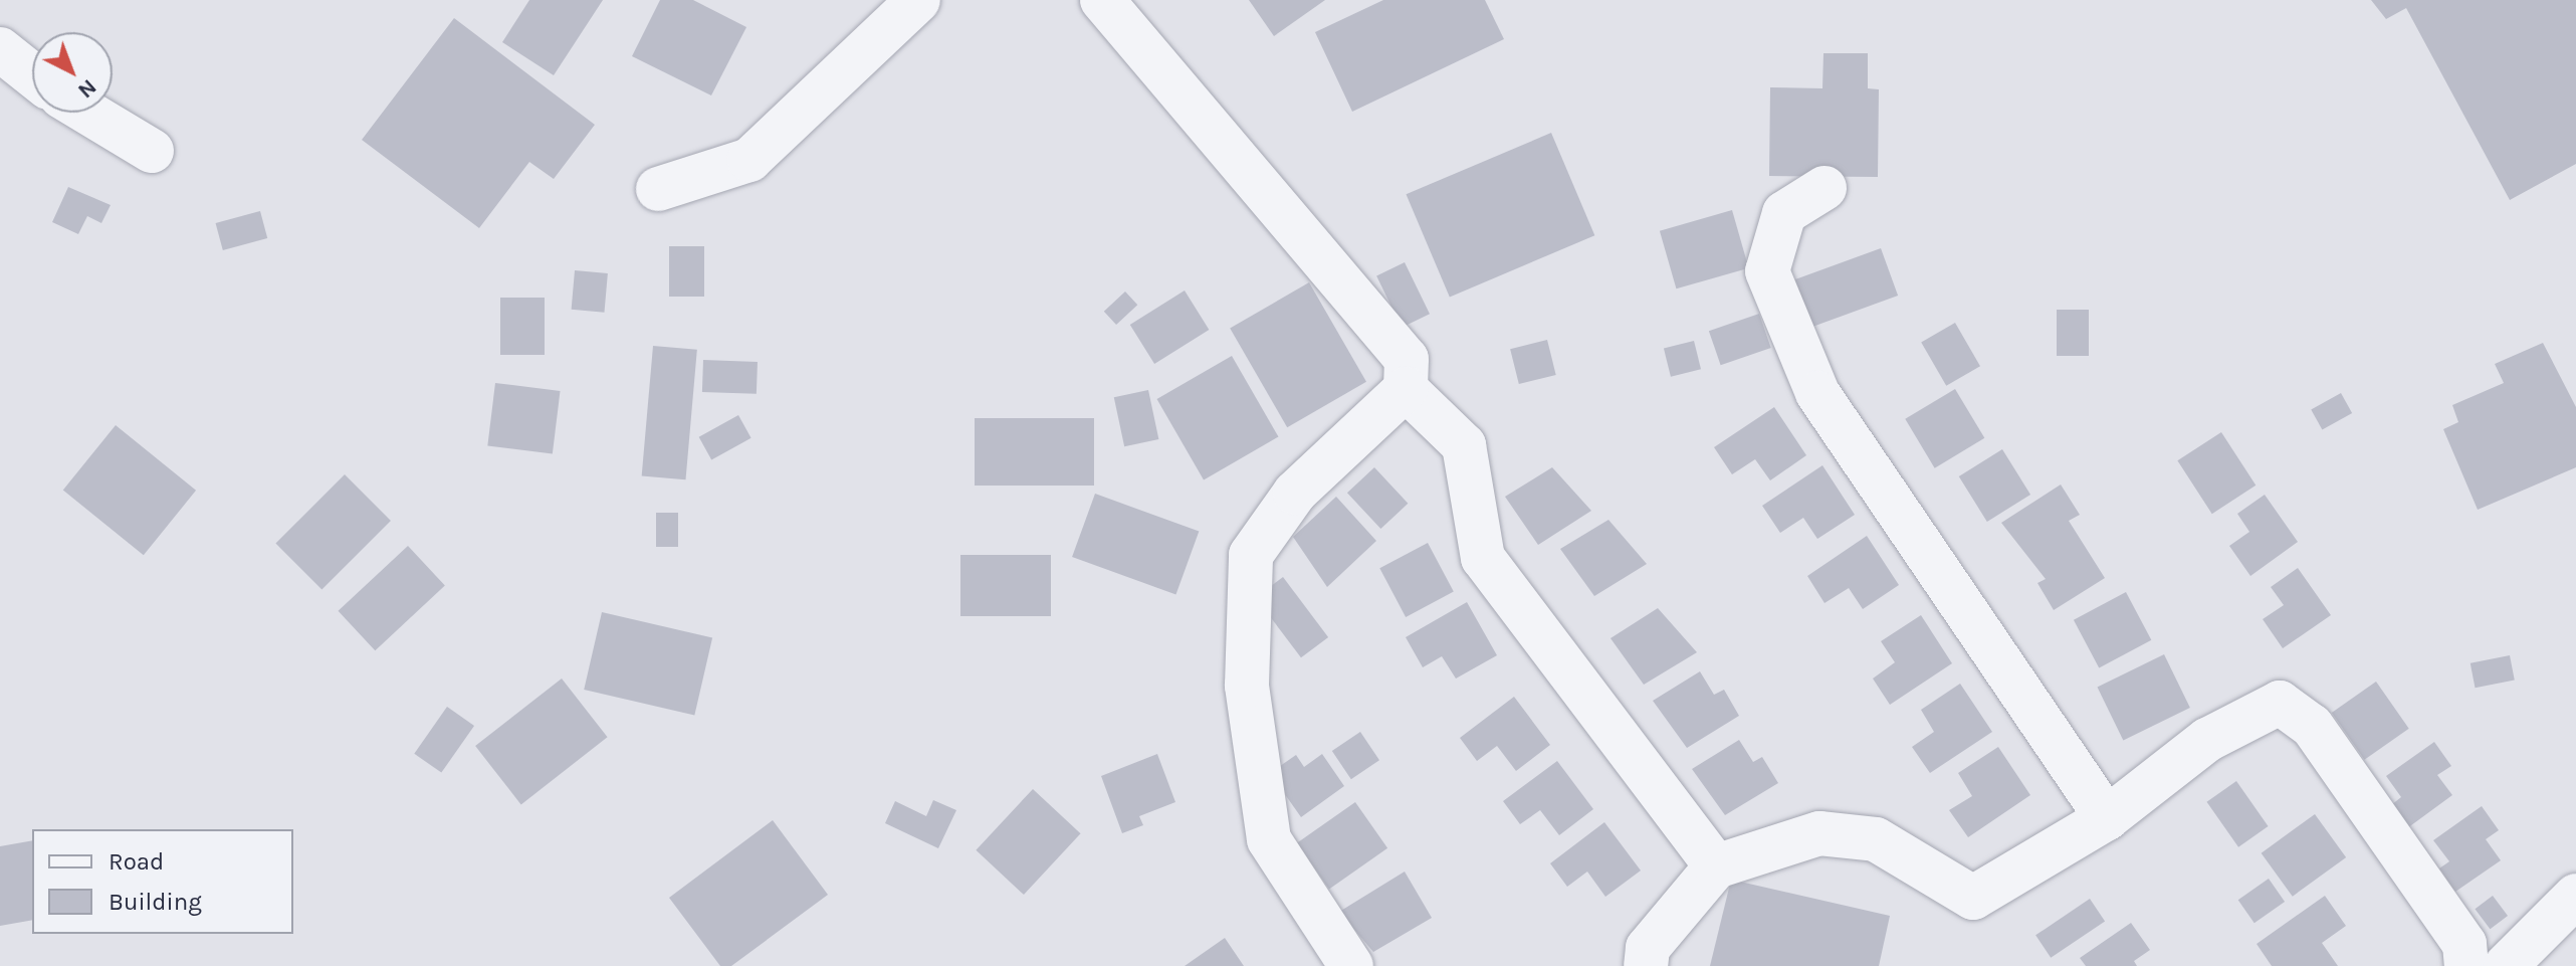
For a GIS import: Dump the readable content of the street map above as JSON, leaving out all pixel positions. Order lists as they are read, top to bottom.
{
  "legend": ["Road", "Building"],
  "north": "bottom right"
}
